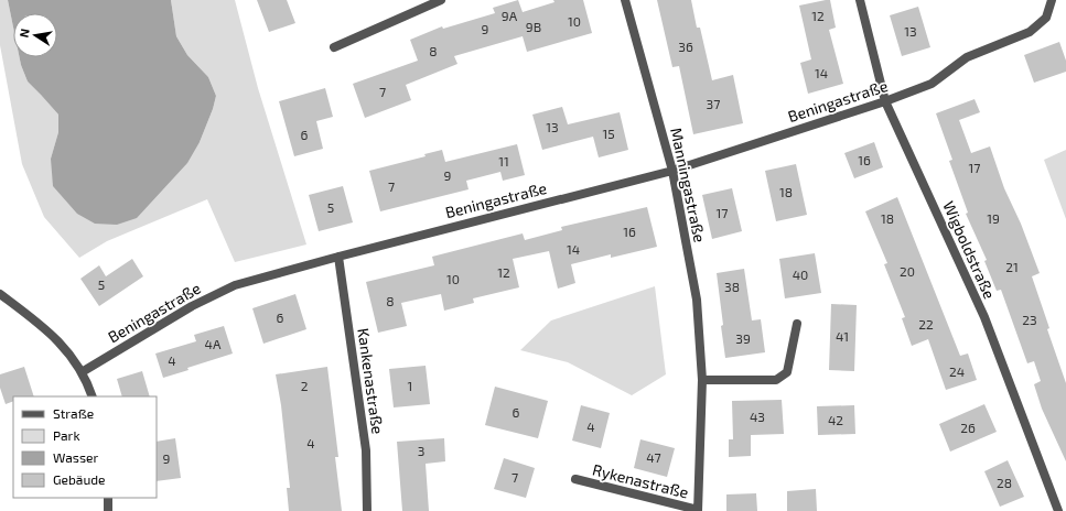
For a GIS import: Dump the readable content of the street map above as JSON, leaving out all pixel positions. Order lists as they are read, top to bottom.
{
  "streets": {
    "street": [
      "Beningastraße",
      "Manningastraße",
      "Wigboldstraße",
      "Kankenastraße",
      "Rykenastraße"
    ]
  },
  "crossings": [
    ["Beningastraße", "Manningastraße"],
    ["Beningastraße", "Wigboldstraße"],
    ["Beningastraße", "Kankenastraße"],
    ["Manningastraße", "Rykenastraße"]
  ],
  "house_numbers": [
    "9A",
    "12",
    "10",
    "9B",
    "9",
    "13",
    "36",
    "8",
    "14",
    "7",
    "37",
    "13",
    "15",
    "6",
    "16",
    "11",
    "17",
    "9",
    "7",
    "18",
    "5",
    "17",
    "18",
    "19",
    "16",
    "14",
    "21",
    "20",
    "12",
    "40",
    "10",
    "5",
    "38",
    "8",
    "6",
    "23",
    "22",
    "41",
    "39",
    "4A",
    "4",
    "24",
    "2",
    "1",
    "6",
    "43",
    "42",
    "4",
    "26",
    "4",
    "3",
    "47",
    "9",
    "7",
    "28"
  ],
  "legend": [
    "Straße",
    "Park",
    "Wasser",
    "Gebäude"
  ],
  "north": "left"
}
